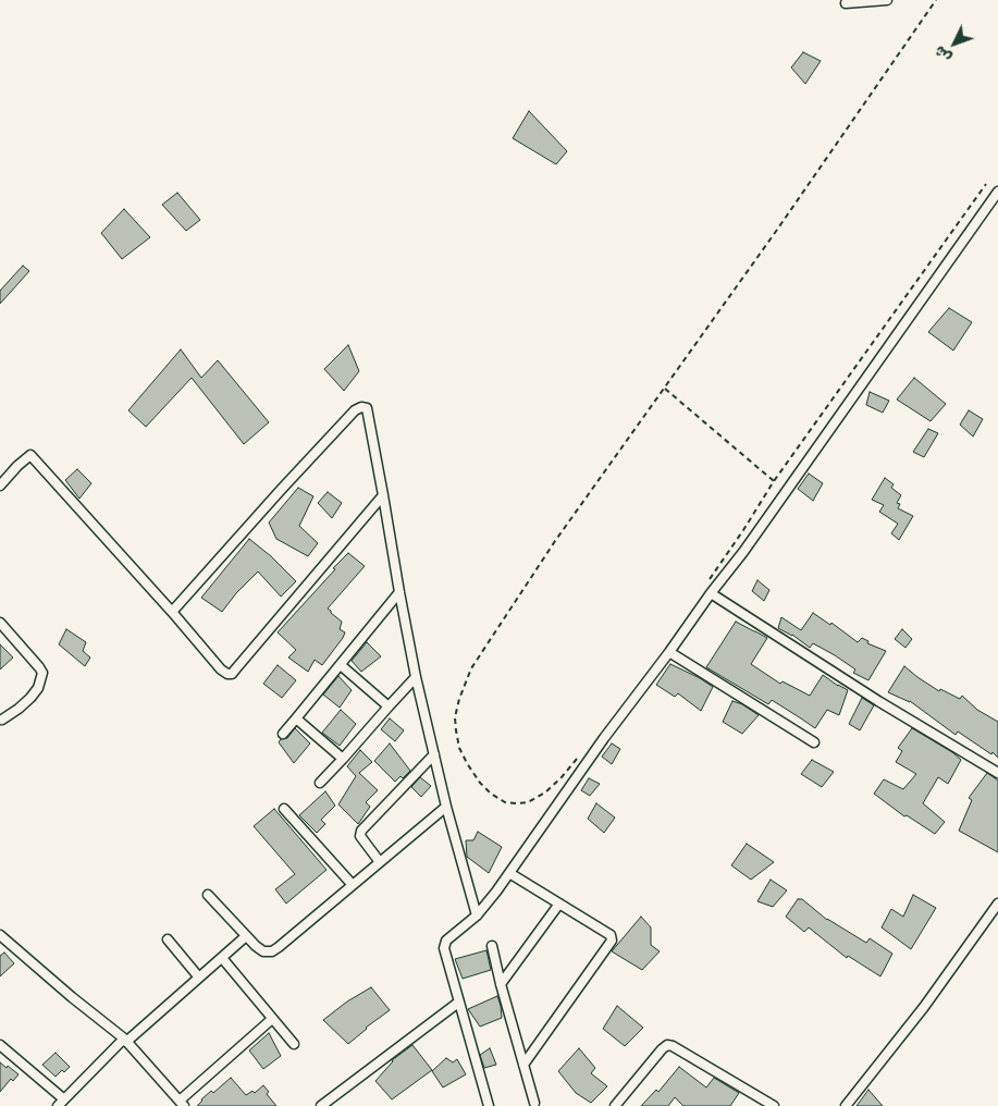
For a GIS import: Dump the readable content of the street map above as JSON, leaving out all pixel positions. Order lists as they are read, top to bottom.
{
  "north": "bottom left"
}
